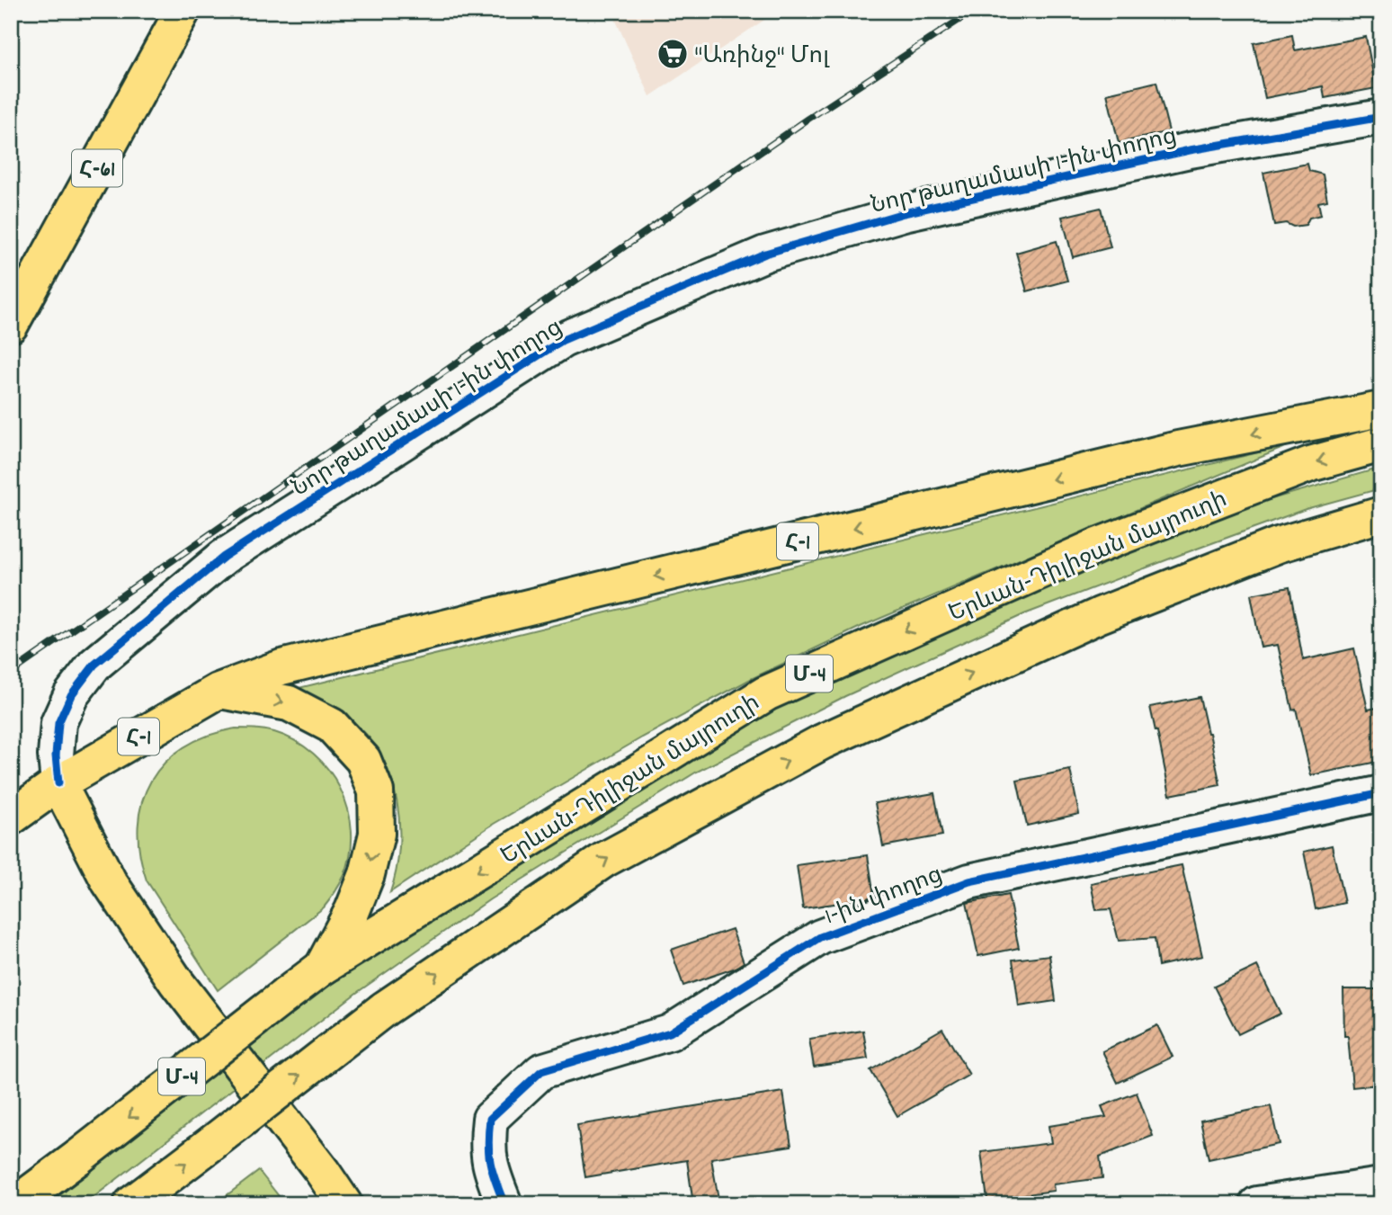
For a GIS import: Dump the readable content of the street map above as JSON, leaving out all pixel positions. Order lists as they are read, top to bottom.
{
  "streets": {
    "main road": [
      "Հ-61",
      "Հ-1",
      "Երևան-Դիլիջան մայրուղի",
      "Մ-4"
    ],
    "street": ["Նոր թաղամասի 1-ին փողոց", "1-ին փողոց"]
  },
  "crossings": [
    ["Նոր թաղամասի 1-ին փողոց", "Հ-1"]
  ],
  "places": {
    "supermarket": ["\"Առինջ\" Մոլ"]
  }
}
